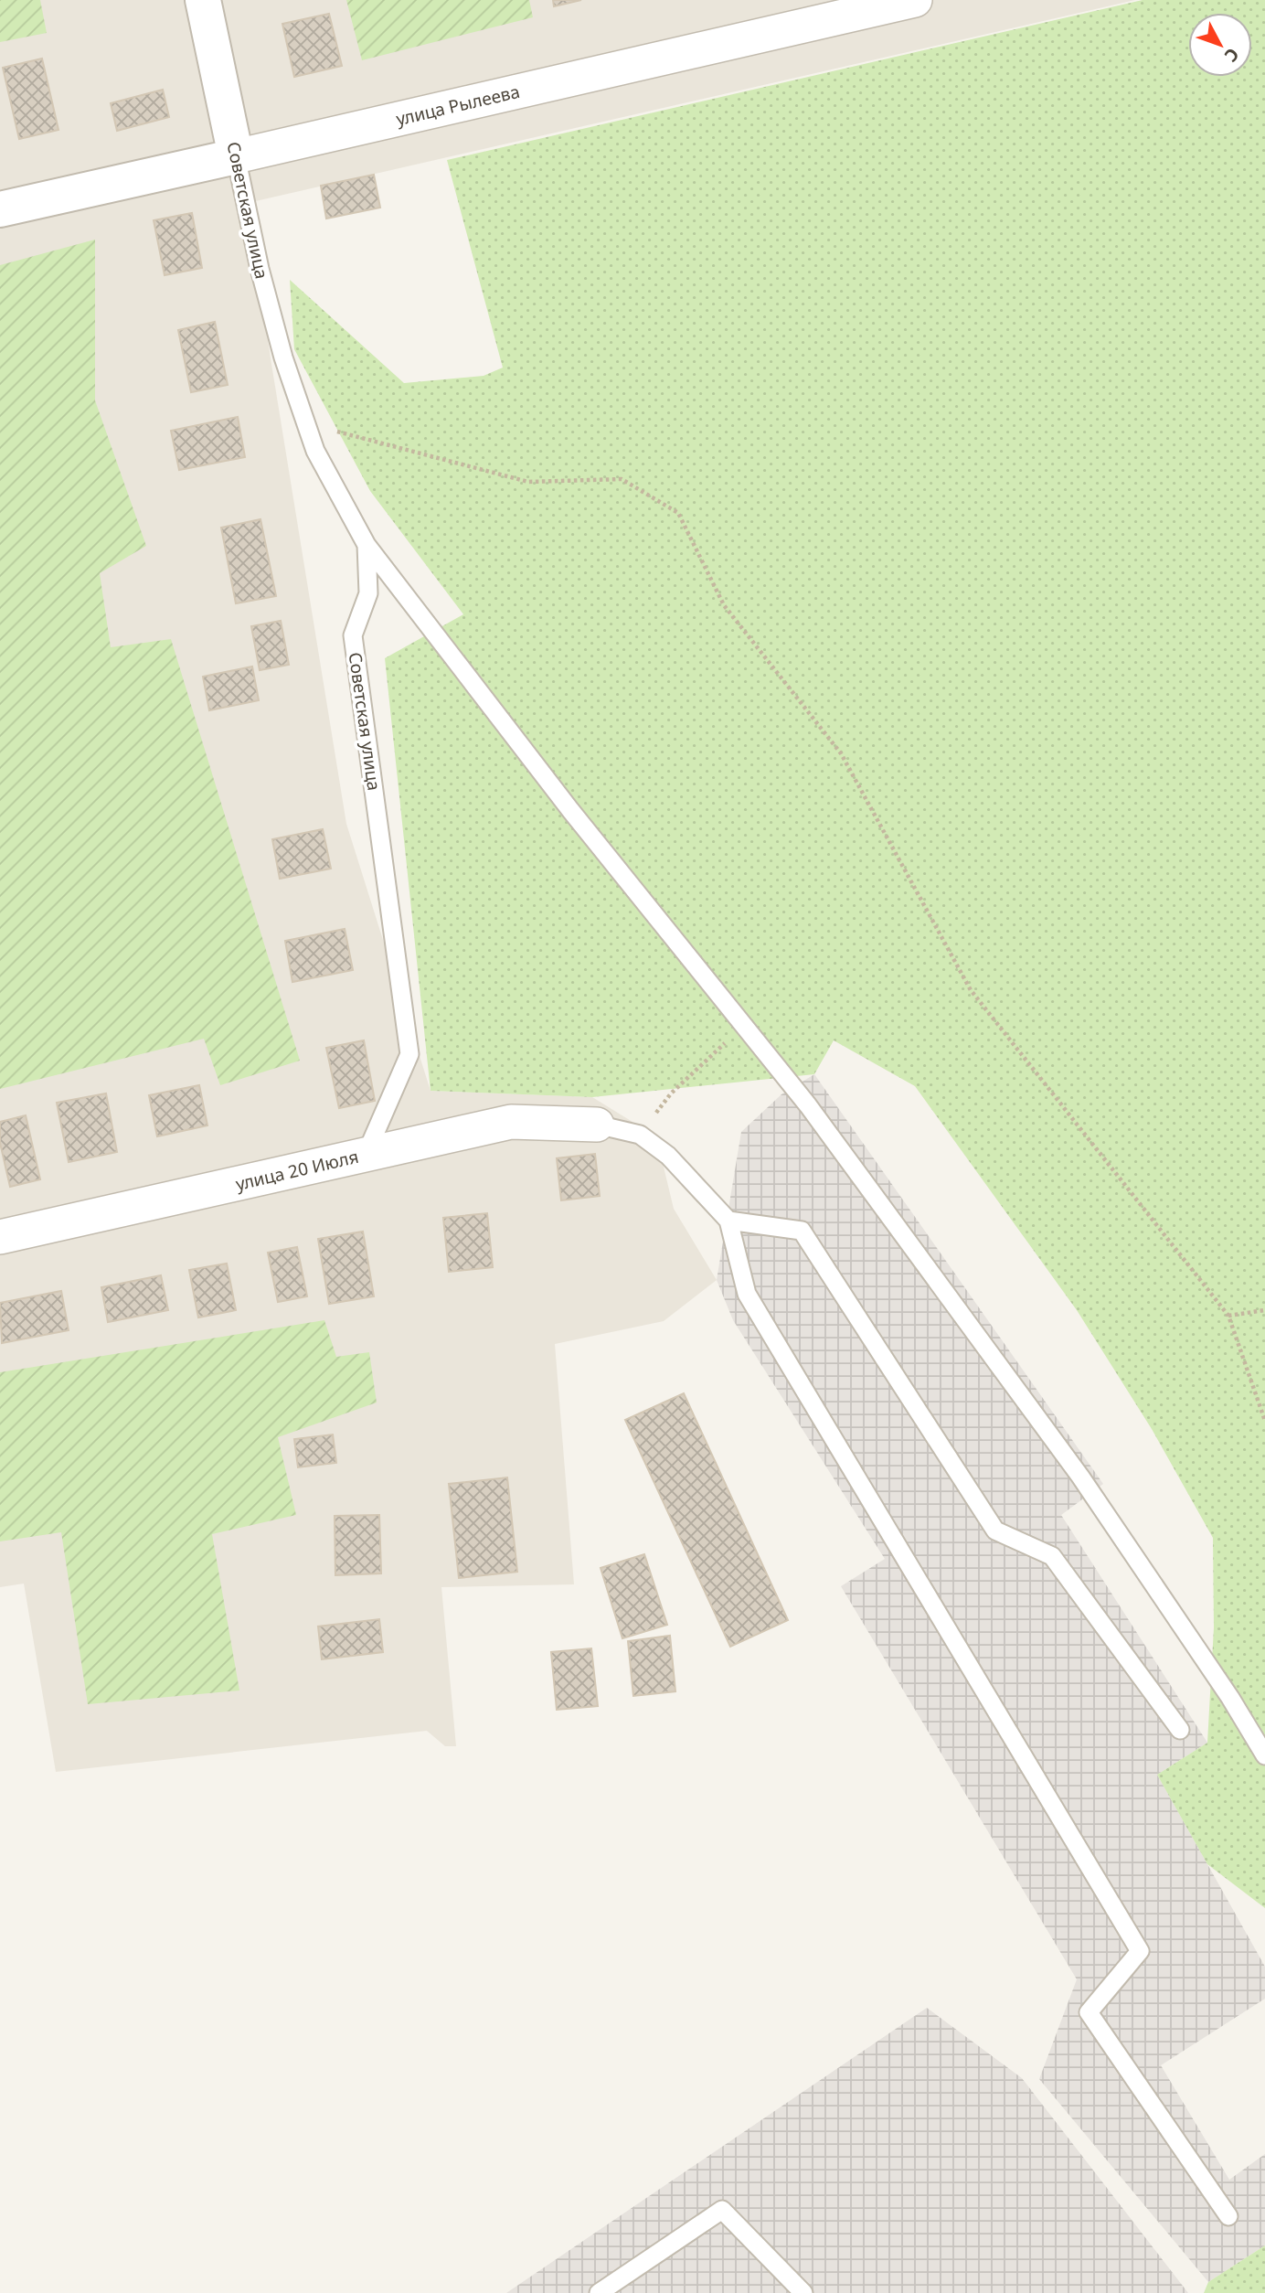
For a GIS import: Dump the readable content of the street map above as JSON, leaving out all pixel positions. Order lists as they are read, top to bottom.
{
  "streets": {
    "street": ["улица Рылеева", "Советская улица", "улица 20 Июля"]
  },
  "crossings": [
    ["улица Рылеева", "Советская улица"],
    ["Советская улица", "улица 20 Июля"]
  ],
  "north": "bottom right"
}
